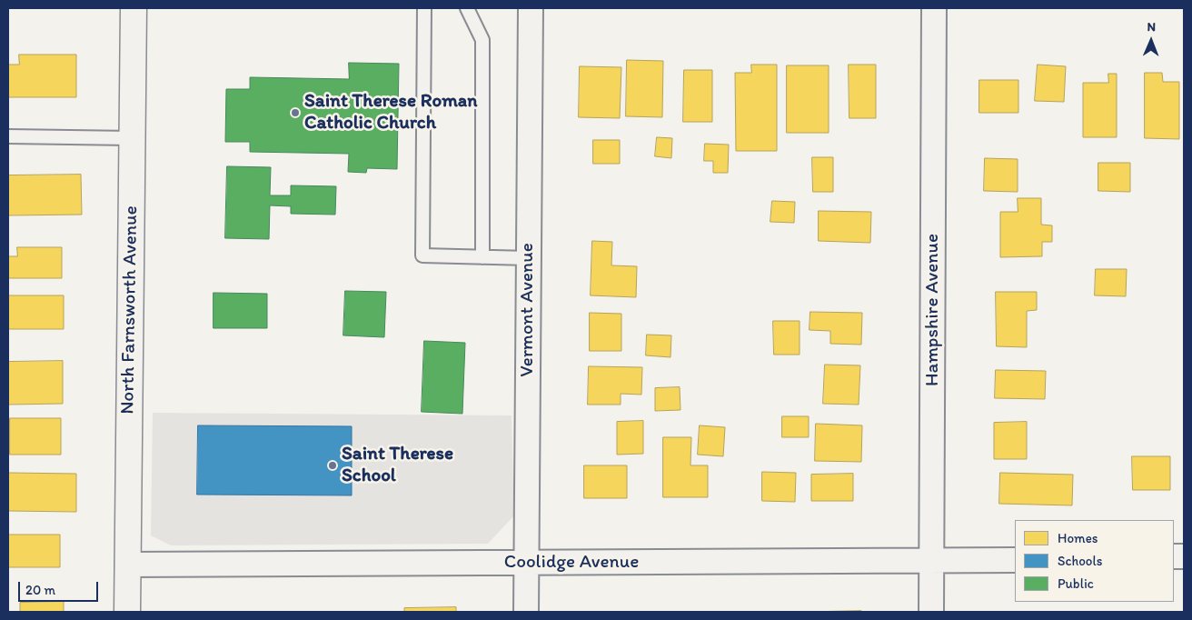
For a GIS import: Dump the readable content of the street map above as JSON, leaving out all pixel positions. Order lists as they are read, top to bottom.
{
  "streets": {
    "main road": ["North Farnsworth Avenue"],
    "street": ["Vermont Avenue", "Hampshire Avenue", "Coolidge Avenue"]
  },
  "crossings": [
    ["North Farnsworth Avenue", "Coolidge Avenue"],
    ["Vermont Avenue", "Coolidge Avenue"],
    ["Hampshire Avenue", "Coolidge Avenue"]
  ],
  "places": ["Saint Therese Roman Catholic Church", "Saint Therese School"],
  "legend": ["Homes", "Schools", "Public"],
  "scale_bar": "20 m",
  "north": "top"
}
